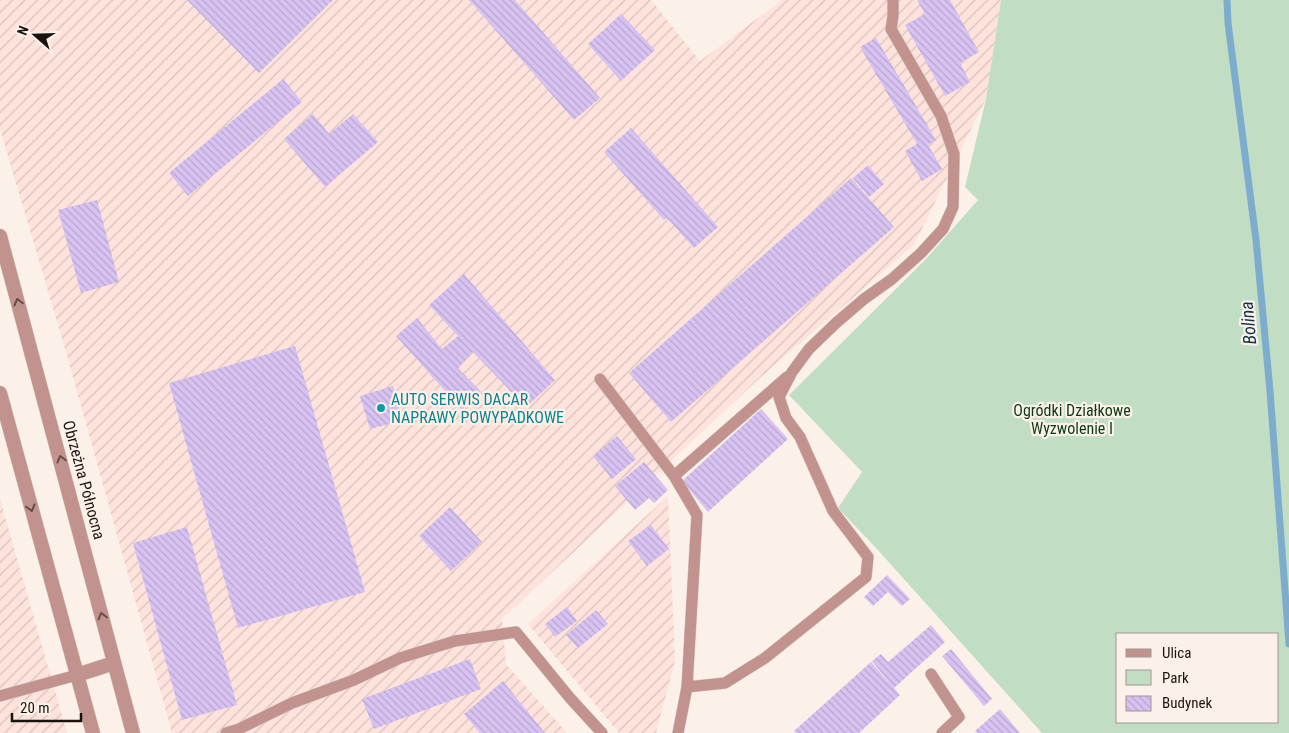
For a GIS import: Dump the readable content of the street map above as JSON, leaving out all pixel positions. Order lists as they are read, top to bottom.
{
  "streets": {
    "street": ["Obrzeżna Północna"]
  },
  "water": ["Bolina"],
  "parks": ["Ogródki Działkowe Wyzwolenie I"],
  "places": ["AUTO SERWIS DACAR NAPRAWY POWYPADKOWE"],
  "legend": ["Ulica", "Park", "Budynek"],
  "scale_bar": "20 m",
  "north": "left"
}
